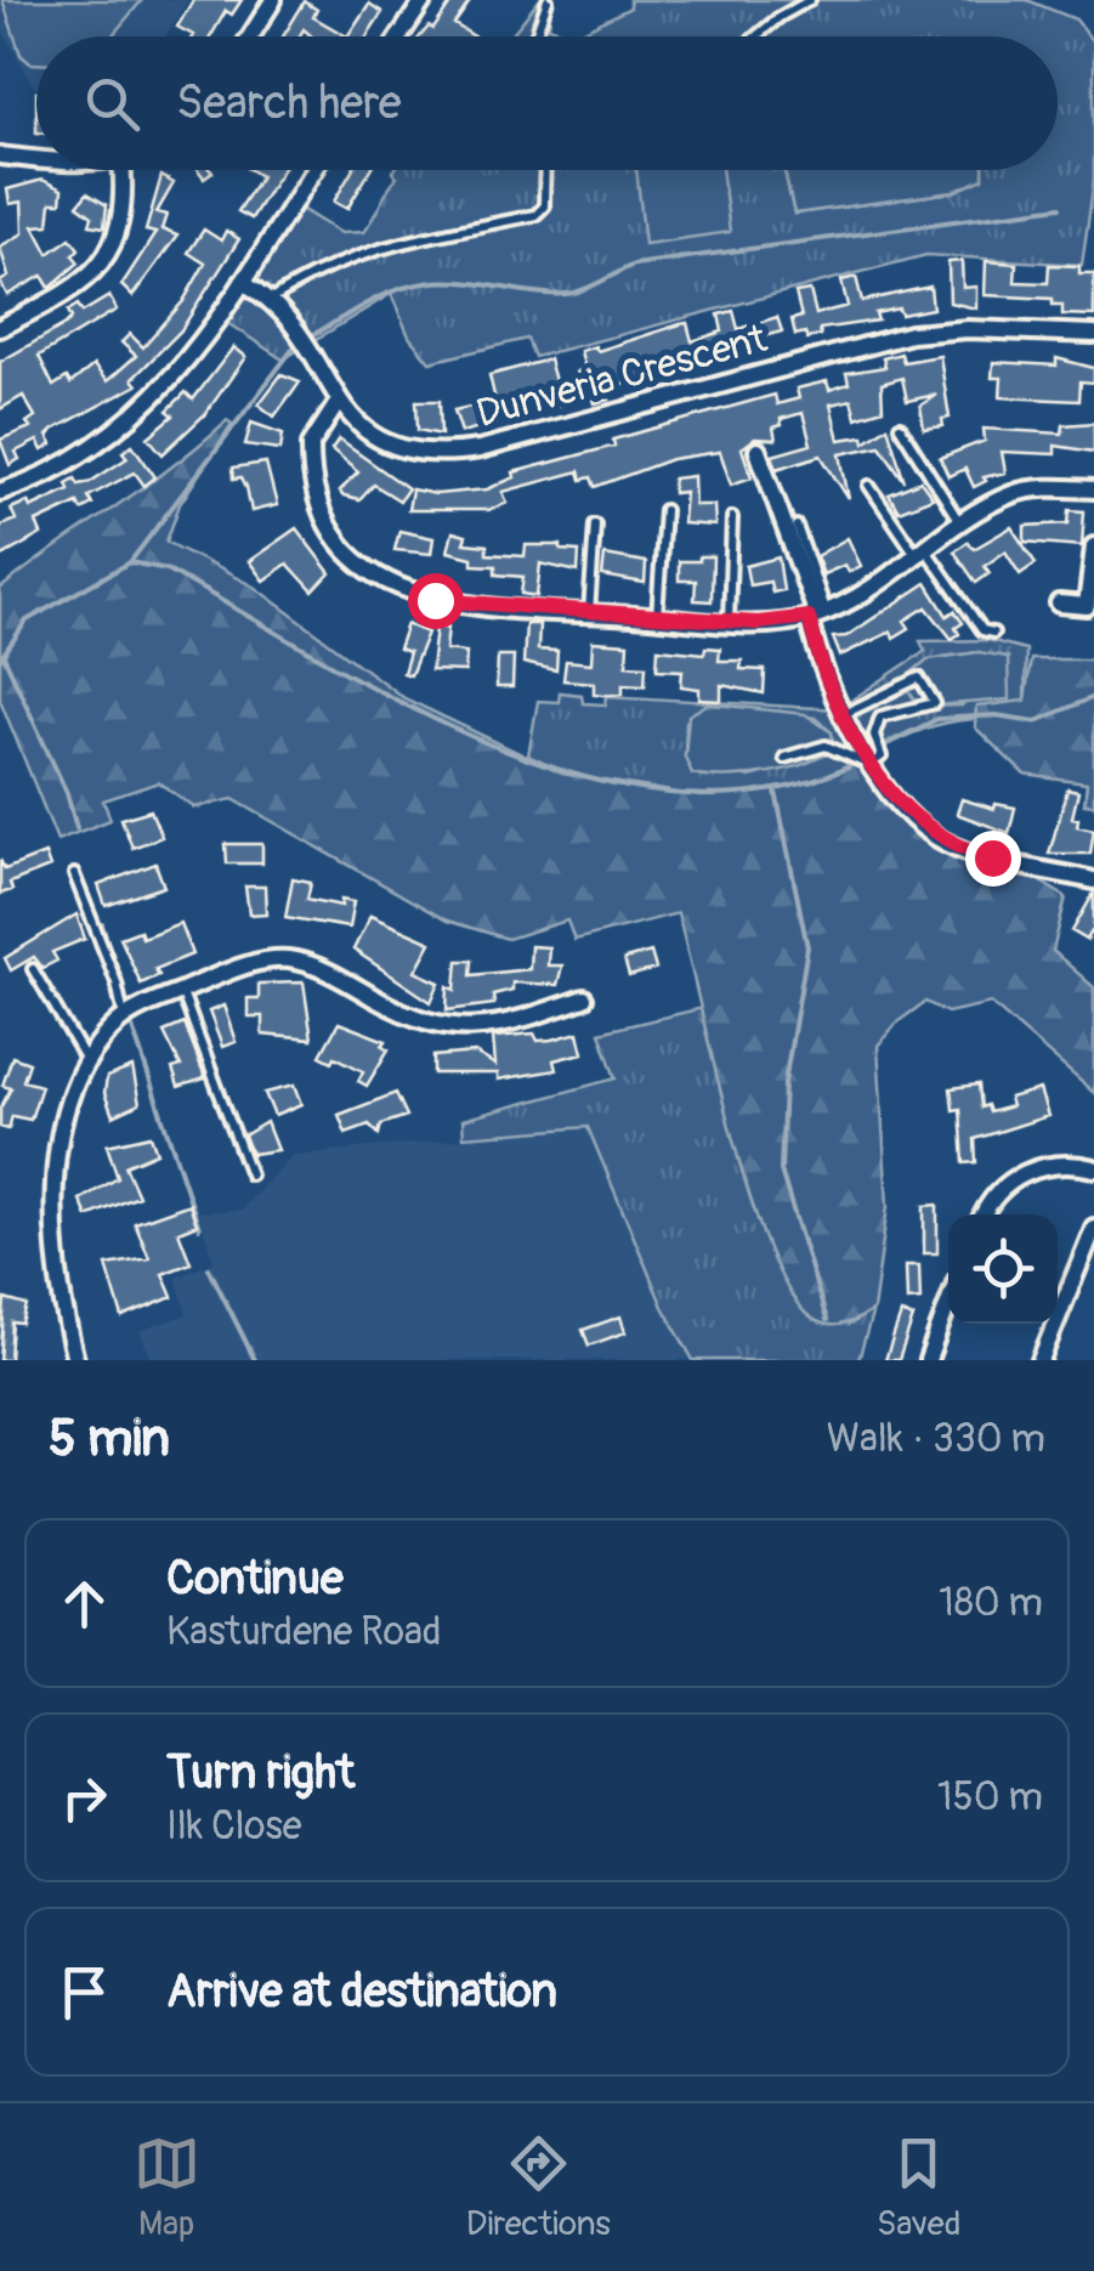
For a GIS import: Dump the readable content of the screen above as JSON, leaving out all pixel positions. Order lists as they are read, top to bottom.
{
  "streets": {
    "street": ["Dunveria Crescent"]
  },
  "page": {
    "search": "Search here",
    "heading": ["5 min", "Walk · 330 m"],
    "list": [
      ["Continue", "Kasturdene Road", "180 m"],
      ["Turn right", "Ilk Close", "150 m"],
      "Arrive at destination"
    ],
    "nav": ["Map", "Directions", "Saved"]
  }
}
